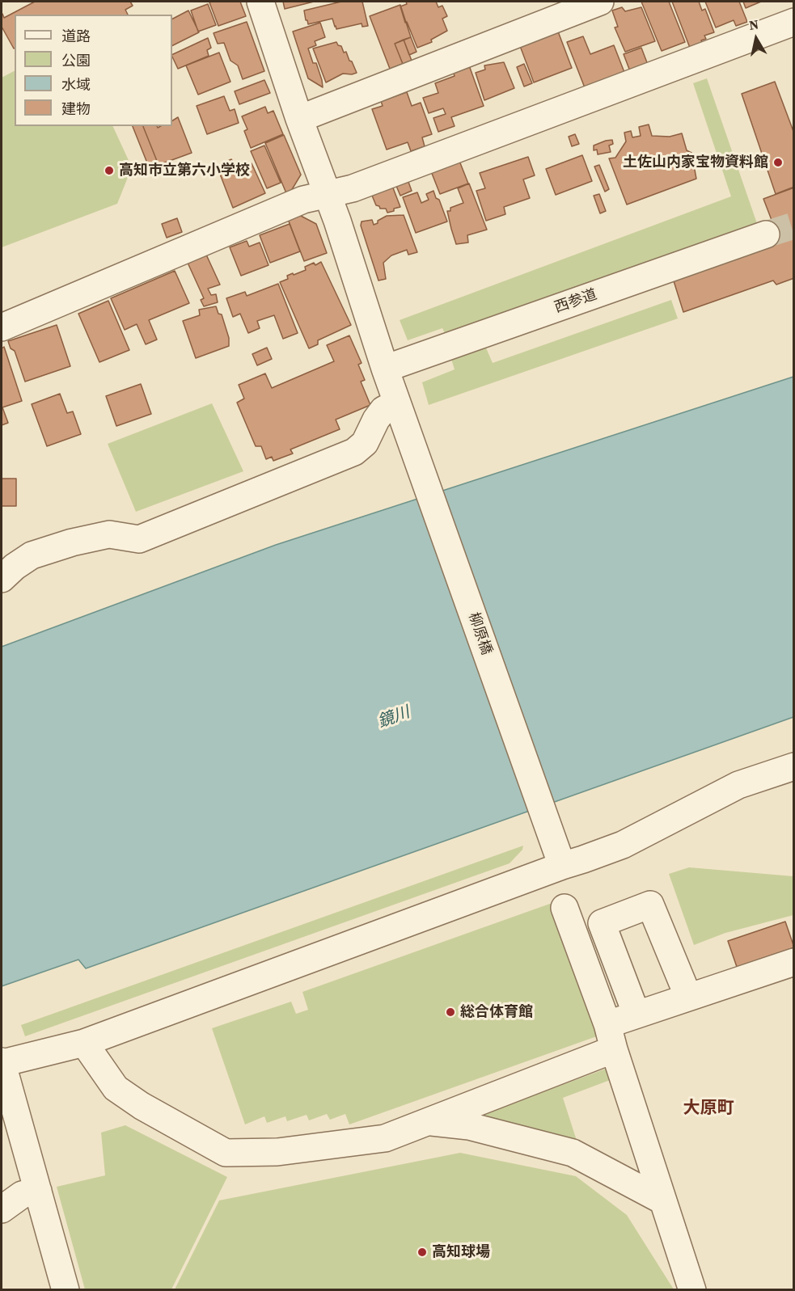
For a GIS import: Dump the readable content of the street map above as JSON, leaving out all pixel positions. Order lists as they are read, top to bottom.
{
  "streets": {
    "street": ["西参道", "柳原橋"]
  },
  "crossings": [
    ["西参道", "柳原橋"]
  ],
  "districts": ["大原町"],
  "water": ["鏡川"],
  "places": [
    "土佐山内家宝物資料館",
    "高知市立第六小学校",
    "総合体育館",
    "高知球場"
  ],
  "legend": [
    "道路",
    "公園",
    "水域",
    "建物"
  ],
  "north": "top"
}
